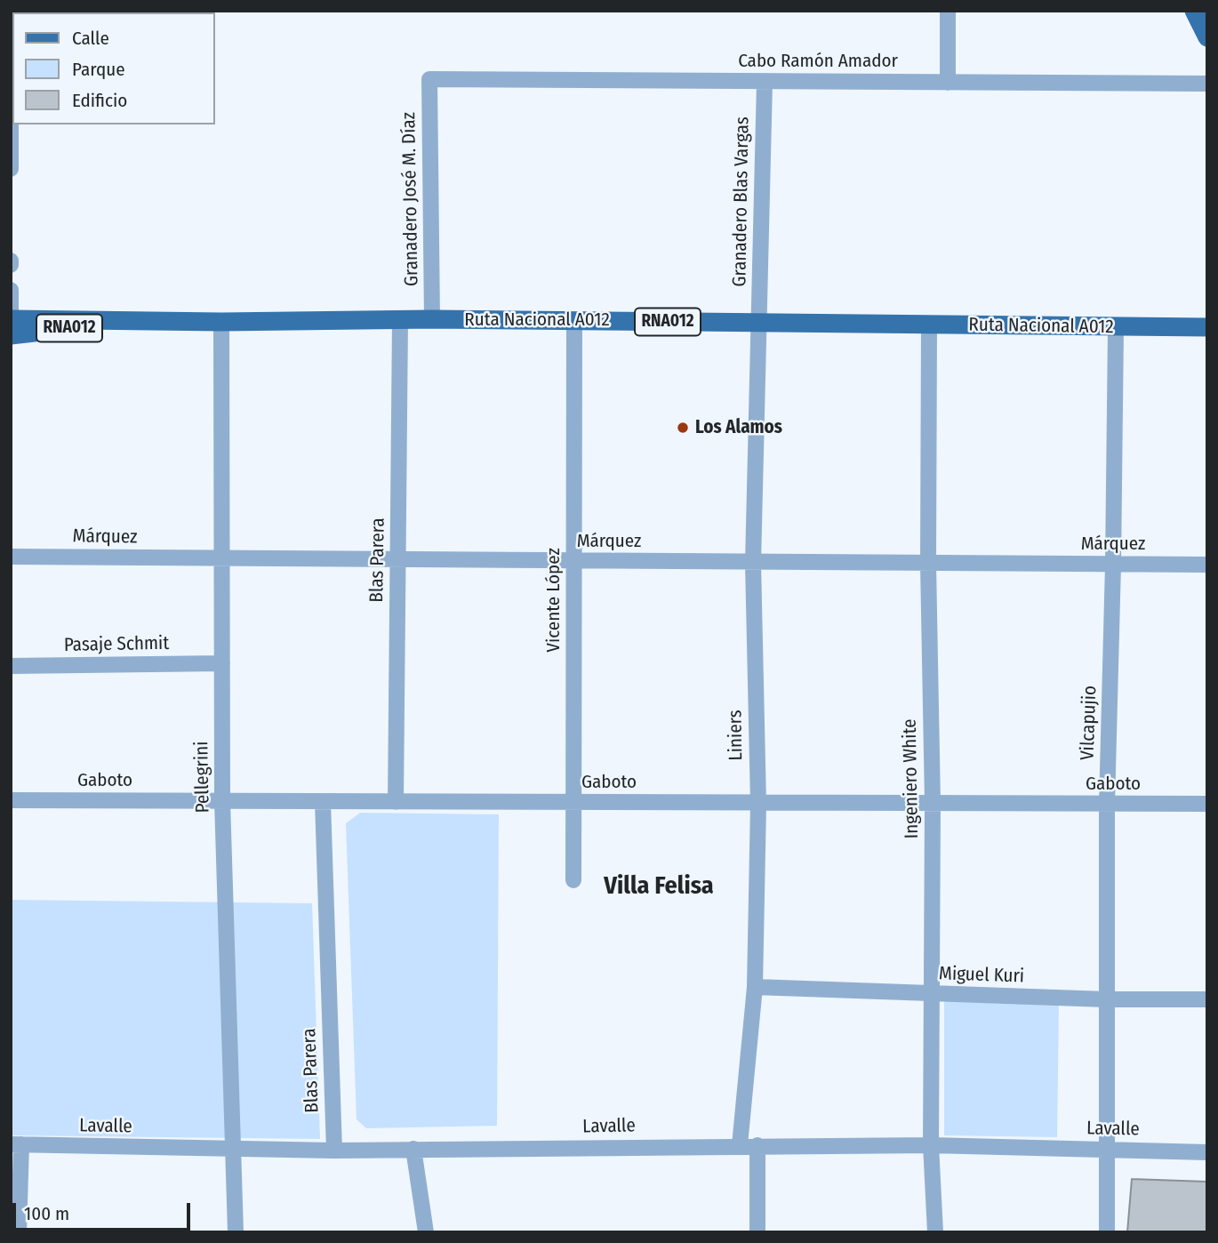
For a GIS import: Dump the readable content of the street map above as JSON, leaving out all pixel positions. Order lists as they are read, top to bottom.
{
  "streets": {
    "main road": ["Ruta Nacional A012", "RNA012"],
    "street": [
      "Cabo Ramón Amador",
      "Granadero José M. Díaz",
      "Granadero Blas Vargas",
      "Márquez",
      "Blas Parera",
      "Vicente López",
      "Pasaje Schmit",
      "Vilcapujio",
      "Liniers",
      "Pellegrini",
      "Ingeniero White",
      "Gaboto",
      "Miguel Kuri",
      "Lavalle"
    ]
  },
  "crossings": [
    ["Cabo Ramón Amador", "Granadero José M. Díaz"],
    ["Cabo Ramón Amador", "Granadero Blas Vargas"],
    ["Granadero José M. Díaz", "Ruta Nacional A012"],
    ["Granadero Blas Vargas", "Ruta Nacional A012"],
    ["Granadero Blas Vargas", "Liniers"],
    ["Ruta Nacional A012", "Blas Parera"],
    ["Ruta Nacional A012", "Vicente López"],
    ["Ruta Nacional A012", "Vilcapujio"],
    ["Ruta Nacional A012", "Liniers"],
    ["Ruta Nacional A012", "Pellegrini"],
    ["Ruta Nacional A012", "Ingeniero White"],
    ["Márquez", "Blas Parera"],
    ["Márquez", "Vicente López"],
    ["Márquez", "Vilcapujio"],
    ["Márquez", "Liniers"],
    ["Márquez", "Pellegrini"],
    ["Márquez", "Ingeniero White"],
    ["Blas Parera", "Gaboto"],
    ["Blas Parera", "Lavalle"],
    ["Vicente López", "Gaboto"],
    ["Pasaje Schmit", "Pellegrini"],
    ["Vilcapujio", "Gaboto"],
    ["Vilcapujio", "Miguel Kuri"],
    ["Vilcapujio", "Lavalle"],
    ["Liniers", "Gaboto"],
    ["Liniers", "Miguel Kuri"],
    ["Liniers", "Lavalle"],
    ["Pellegrini", "Gaboto"],
    ["Pellegrini", "Lavalle"],
    ["Ingeniero White", "Gaboto"],
    ["Ingeniero White", "Miguel Kuri"],
    ["Ingeniero White", "Lavalle"]
  ],
  "districts": ["Villa Felisa"],
  "places": ["Los Alamos"],
  "legend": ["Calle", "Parque", "Edificio"],
  "scale_bar": "100 m"
}
